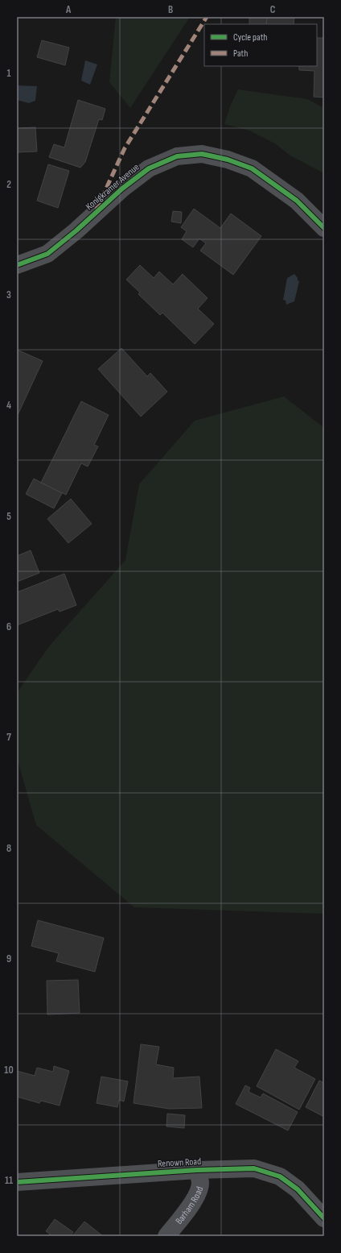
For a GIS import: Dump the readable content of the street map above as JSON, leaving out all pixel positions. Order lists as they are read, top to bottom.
{
  "streets": {
    "street": ["Konigkramer Avenue", "Renown Road", "Barham Road"]
  },
  "crossings": [
    ["Renown Road", "Barham Road"]
  ],
  "legend": ["Cycle path", "Path"],
  "grid": {
    "columns": ["A", "B", "C"],
    "rows": [
      "1",
      "2",
      "3",
      "4",
      "5",
      "6",
      "7",
      "8",
      "9",
      "10",
      "11"
    ]
  }
}
